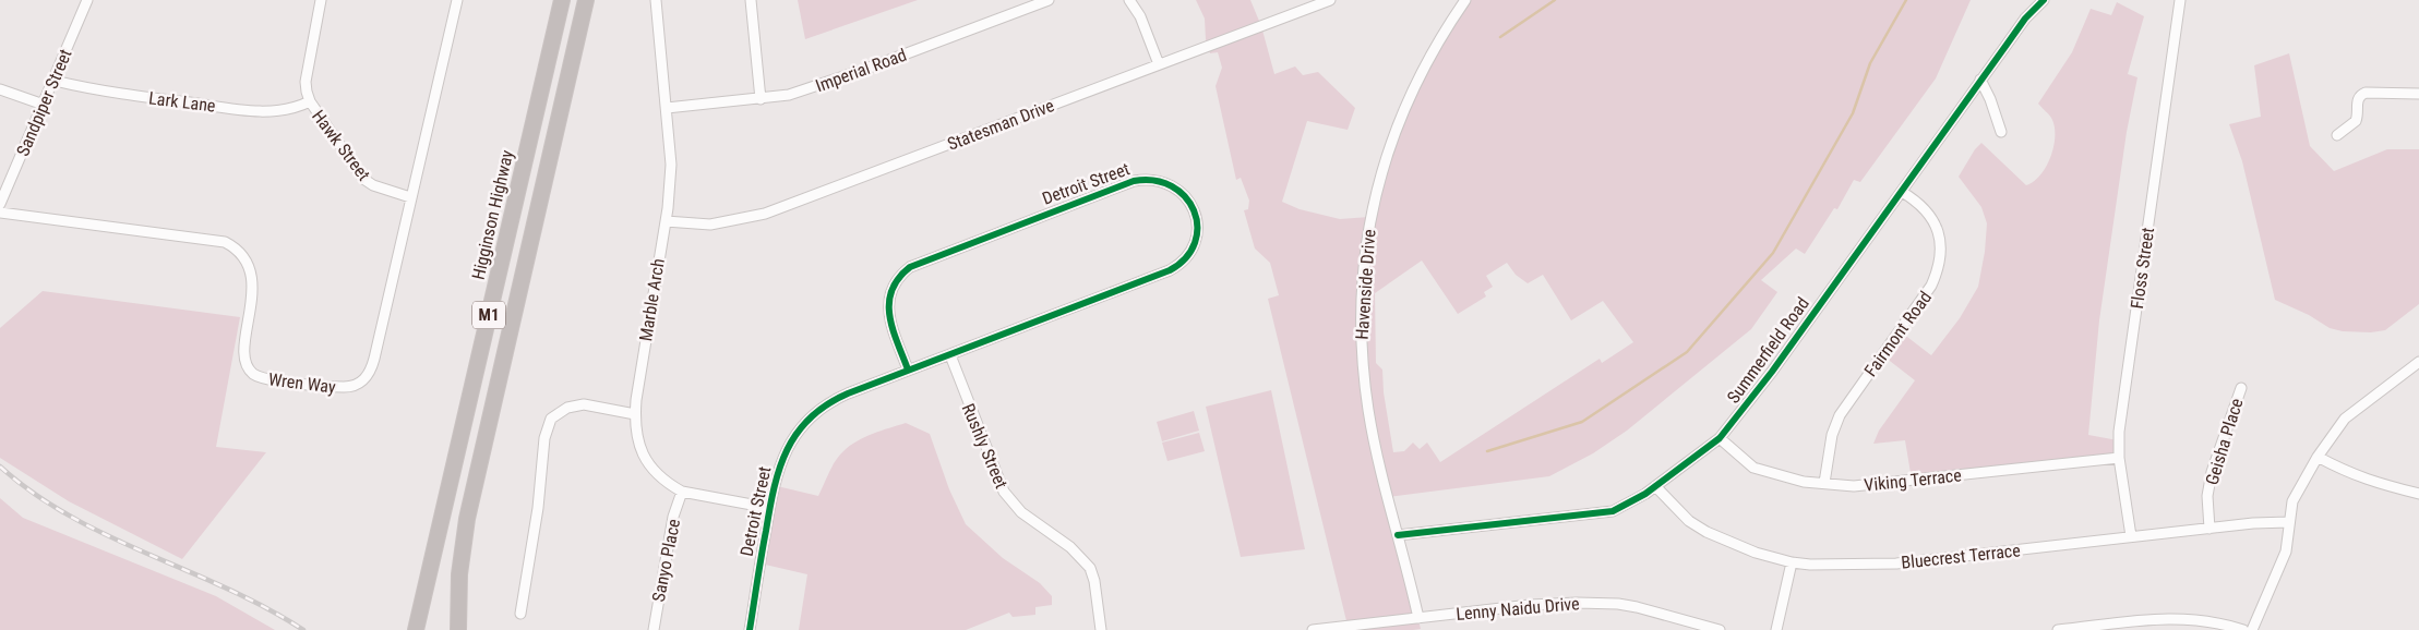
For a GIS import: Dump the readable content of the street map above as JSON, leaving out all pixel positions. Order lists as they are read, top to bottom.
{
  "streets": {
    "highway": ["Higginson Highway", "M1"],
    "street": [
      "Imperial Road",
      "Lark Lane",
      "Sandpiper Street",
      "Statesman Drive",
      "Hawk Street",
      "Detroit Street",
      "Floss Street",
      "Havenside Drive",
      "Marble Arch",
      "Fairmont Road",
      "Summerfield Road",
      "Wren Way",
      "Geisha Place",
      "Rushly Street",
      "Viking Terrace",
      "Bluecrest Terrace",
      "Sanyo Place",
      "Lenny Naidu Drive"
    ]
  },
  "crossings": [
    ["Imperial Road", "Marble Arch"],
    ["Lark Lane", "Sandpiper Street"],
    ["Lark Lane", "Hawk Street"],
    ["Statesman Drive", "Marble Arch"],
    ["Hawk Street", "Wren Way"],
    ["Detroit Street", "Marble Arch"],
    ["Detroit Street", "Rushly Street"],
    ["Floss Street", "Viking Terrace"],
    ["Floss Street", "Bluecrest Terrace"],
    ["Havenside Drive", "Summerfield Road"],
    ["Havenside Drive", "Lenny Naidu Drive"],
    ["Marble Arch", "Sanyo Place"],
    ["Fairmont Road", "Summerfield Road"],
    ["Fairmont Road", "Viking Terrace"],
    ["Summerfield Road", "Viking Terrace"],
    ["Summerfield Road", "Bluecrest Terrace"],
    ["Geisha Place", "Bluecrest Terrace"]
  ]
}
